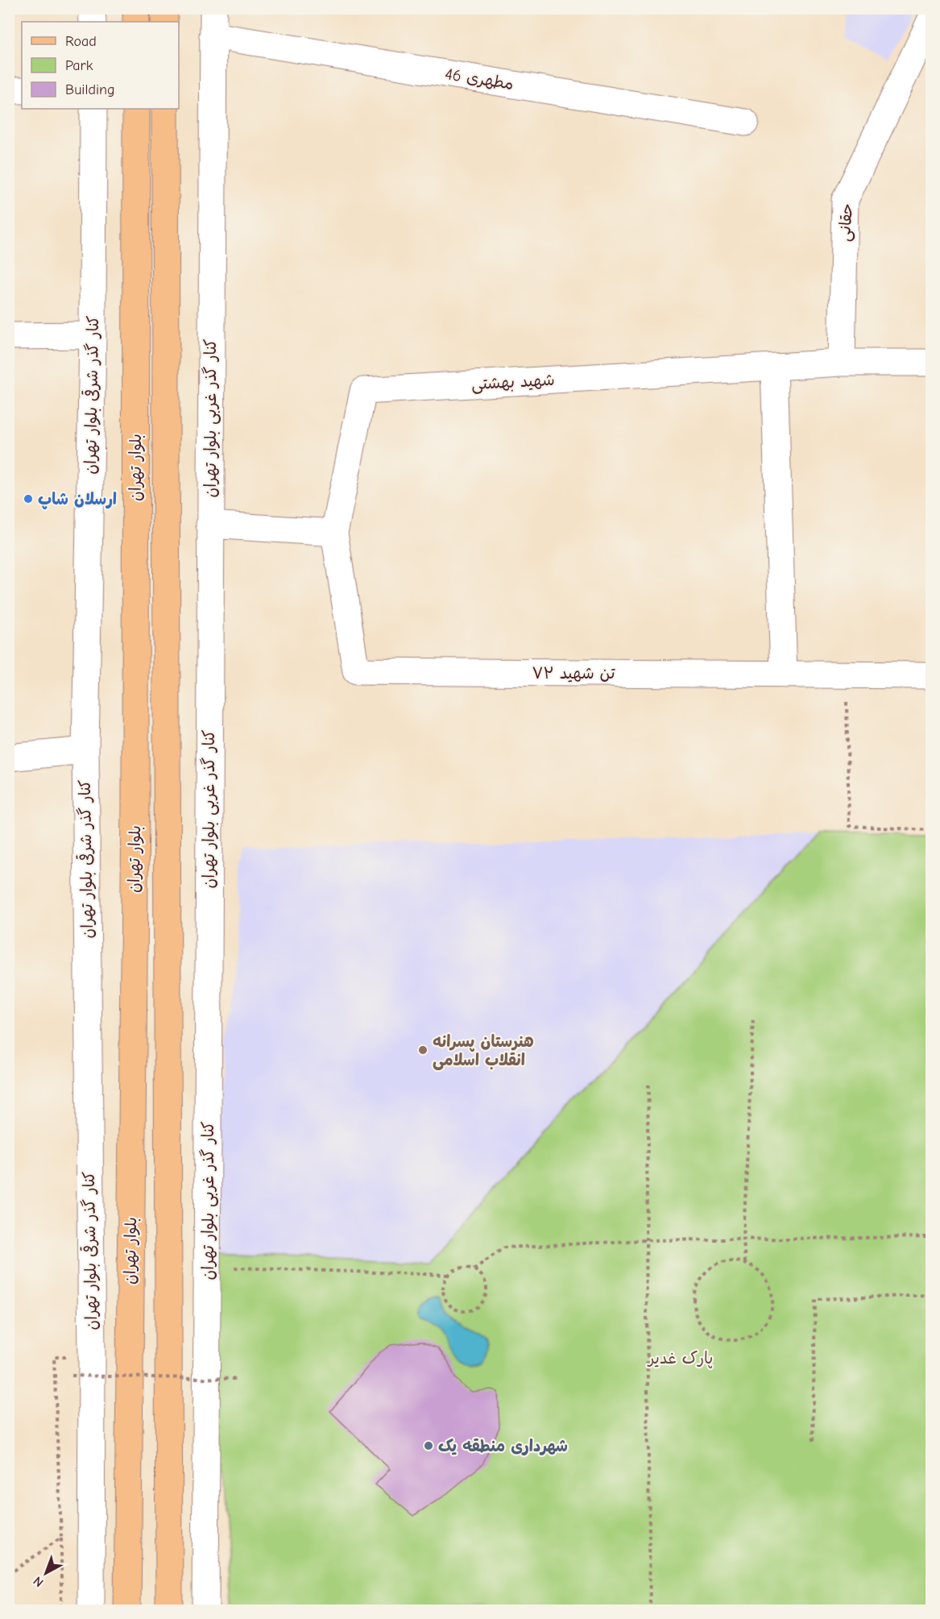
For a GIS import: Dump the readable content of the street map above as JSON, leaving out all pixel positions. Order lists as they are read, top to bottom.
{
  "streets": {
    "main road": ["بلوار تهران"],
    "street": [
      "مطهری 46",
      "حقانی",
      "شهید بهشتی",
      "کنار گذر شرقی بلوار تهران",
      "کنار گذر غربی بلوار تهران",
      "۷۲ تن شهید"
    ]
  },
  "crossings": [
    ["مطهری 46", "کنار گذر غربی بلوار تهران"],
    ["حقانی", "شهید بهشتی"],
    ["شهید بهشتی", "۷۲ تن شهید"]
  ],
  "parks": ["پارک غدیر"],
  "places": ["ارسلان شاپ", "هنرستان پسرانه انقلاب اسلامی", "شهرداری منطقه یک"],
  "legend": ["Road", "Park", "Building"],
  "north": "bottom left"
}
